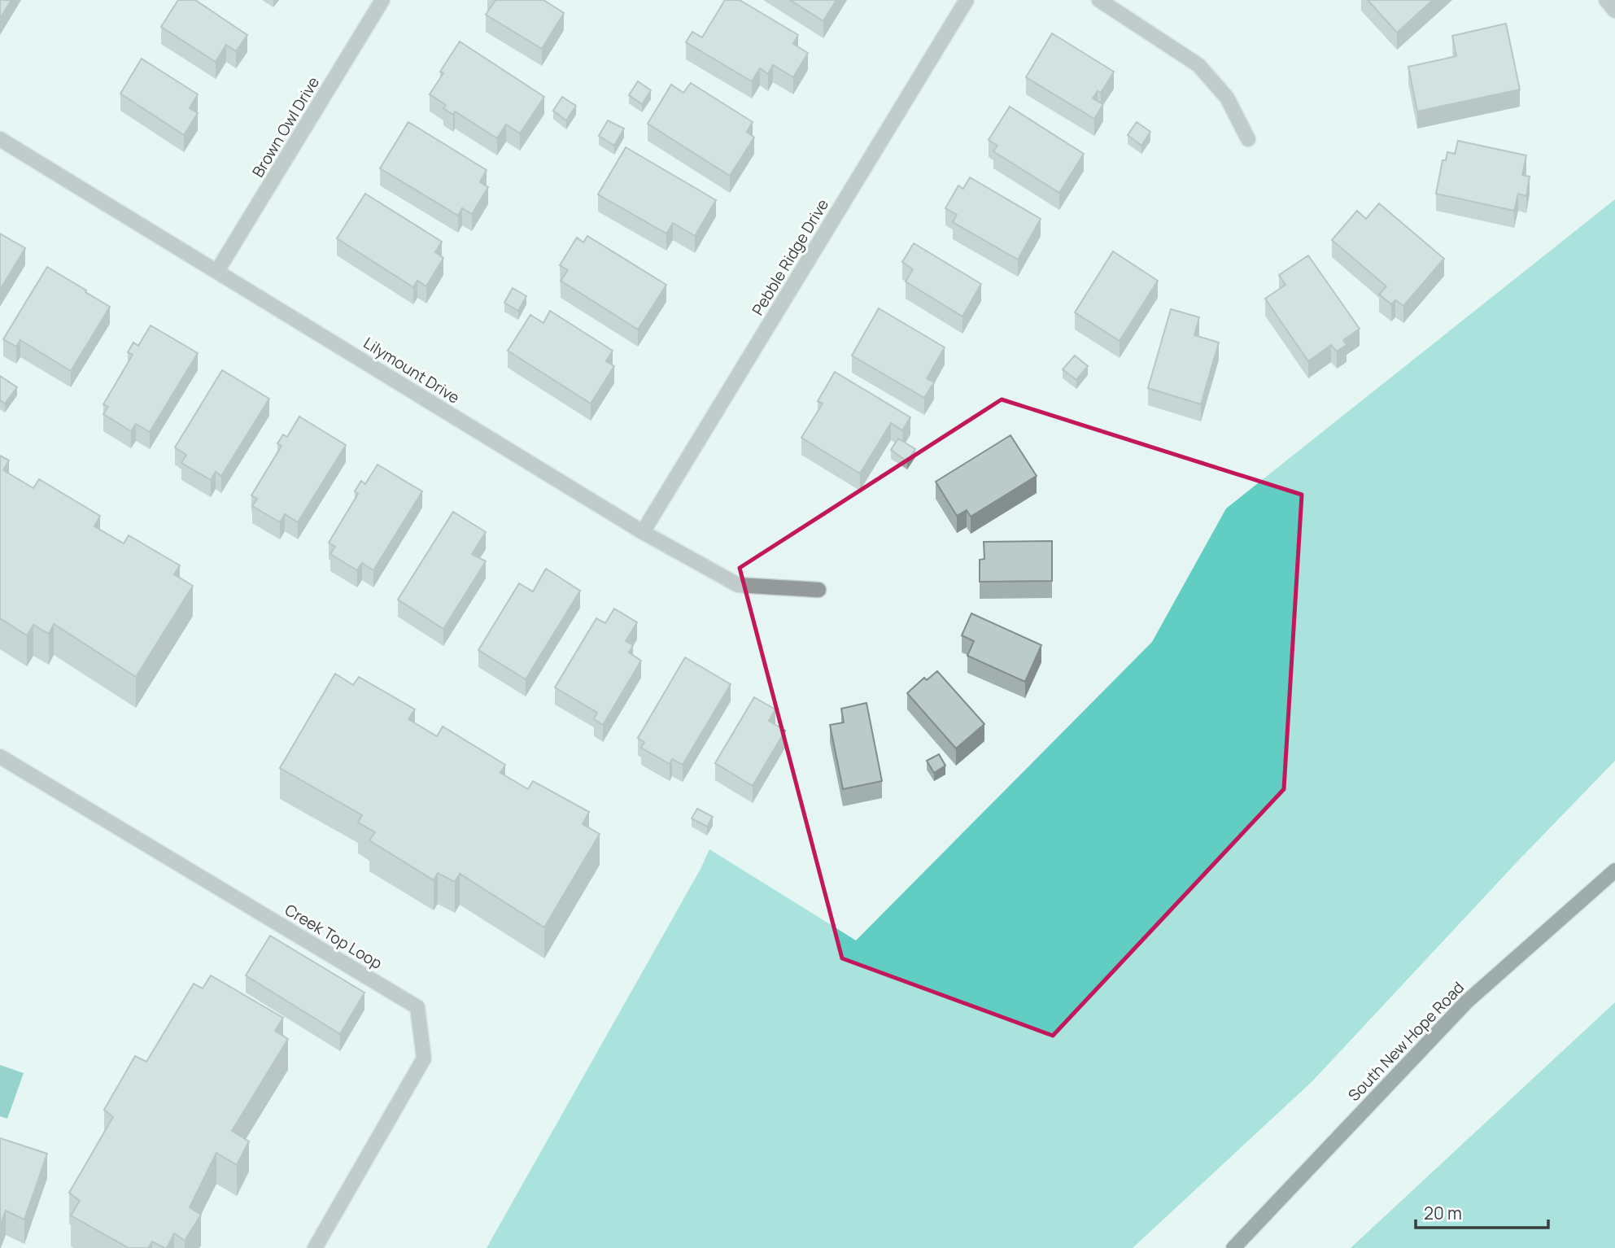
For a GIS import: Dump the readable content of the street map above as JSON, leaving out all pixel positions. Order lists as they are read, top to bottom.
{
  "streets": {
    "main road": ["South New Hope Road"],
    "street": [
      "Brown Owl Drive",
      "Pebble Ridge Drive",
      "Lilymount Drive",
      "Creek Top Loop"
    ]
  },
  "crossings": [
    ["Brown Owl Drive", "Lilymount Drive"],
    ["Pebble Ridge Drive", "Lilymount Drive"]
  ],
  "scale_bar": "20 m"
}
